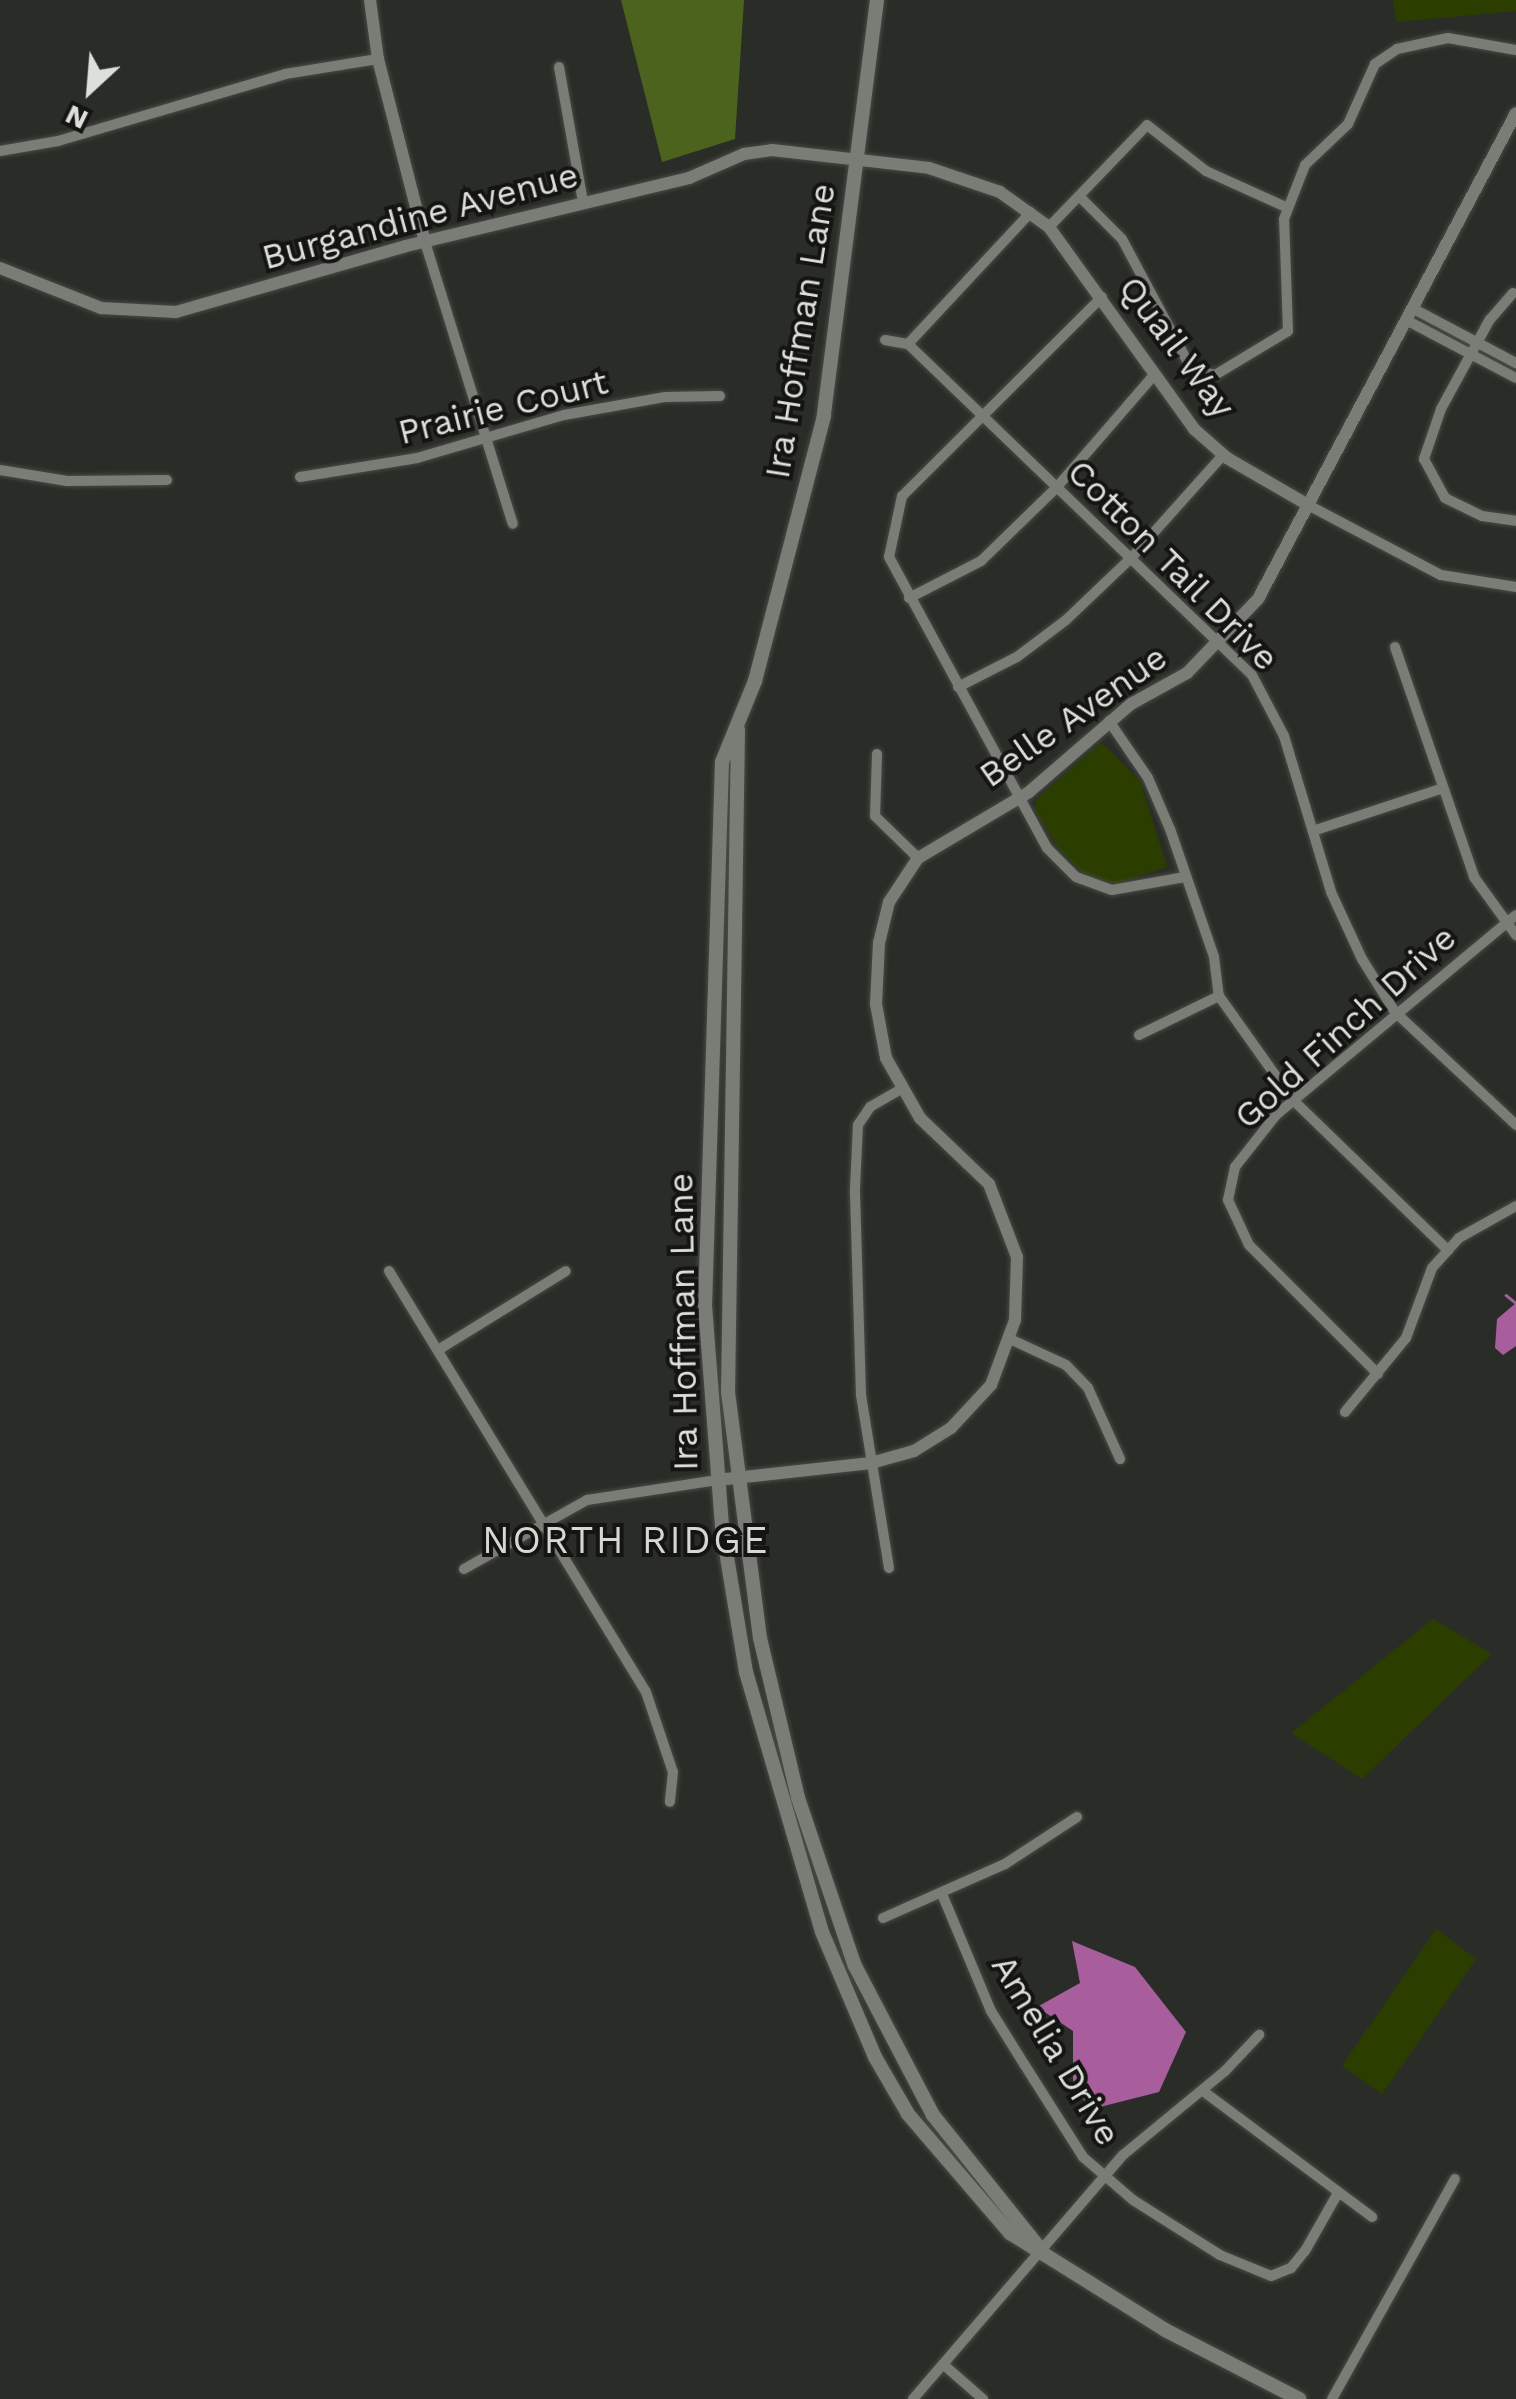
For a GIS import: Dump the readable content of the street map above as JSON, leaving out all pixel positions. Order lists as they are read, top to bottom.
{
  "streets": {
    "main road": ["Ira Hoffman Lane"],
    "street": [
      "Burgandine Avenue",
      "Quail Way",
      "Prairie Court",
      "Cotton Tail Drive",
      "Belle Avenue",
      "Gold Finch Drive",
      "Amelia Drive"
    ]
  },
  "crossings": [
    ["Burgandine Avenue", "Ira Hoffman Lane"],
    ["Burgandine Avenue", "Quail Way"],
    ["Ira Hoffman Lane", "Quail Way"],
    ["Ira Hoffman Lane", "Belle Avenue"],
    ["Quail Way", "Belle Avenue"],
    ["Cotton Tail Drive", "Belle Avenue"],
    ["Cotton Tail Drive", "Gold Finch Drive"]
  ],
  "districts": ["NORTH RIDGE"],
  "north": "bottom left"
}
